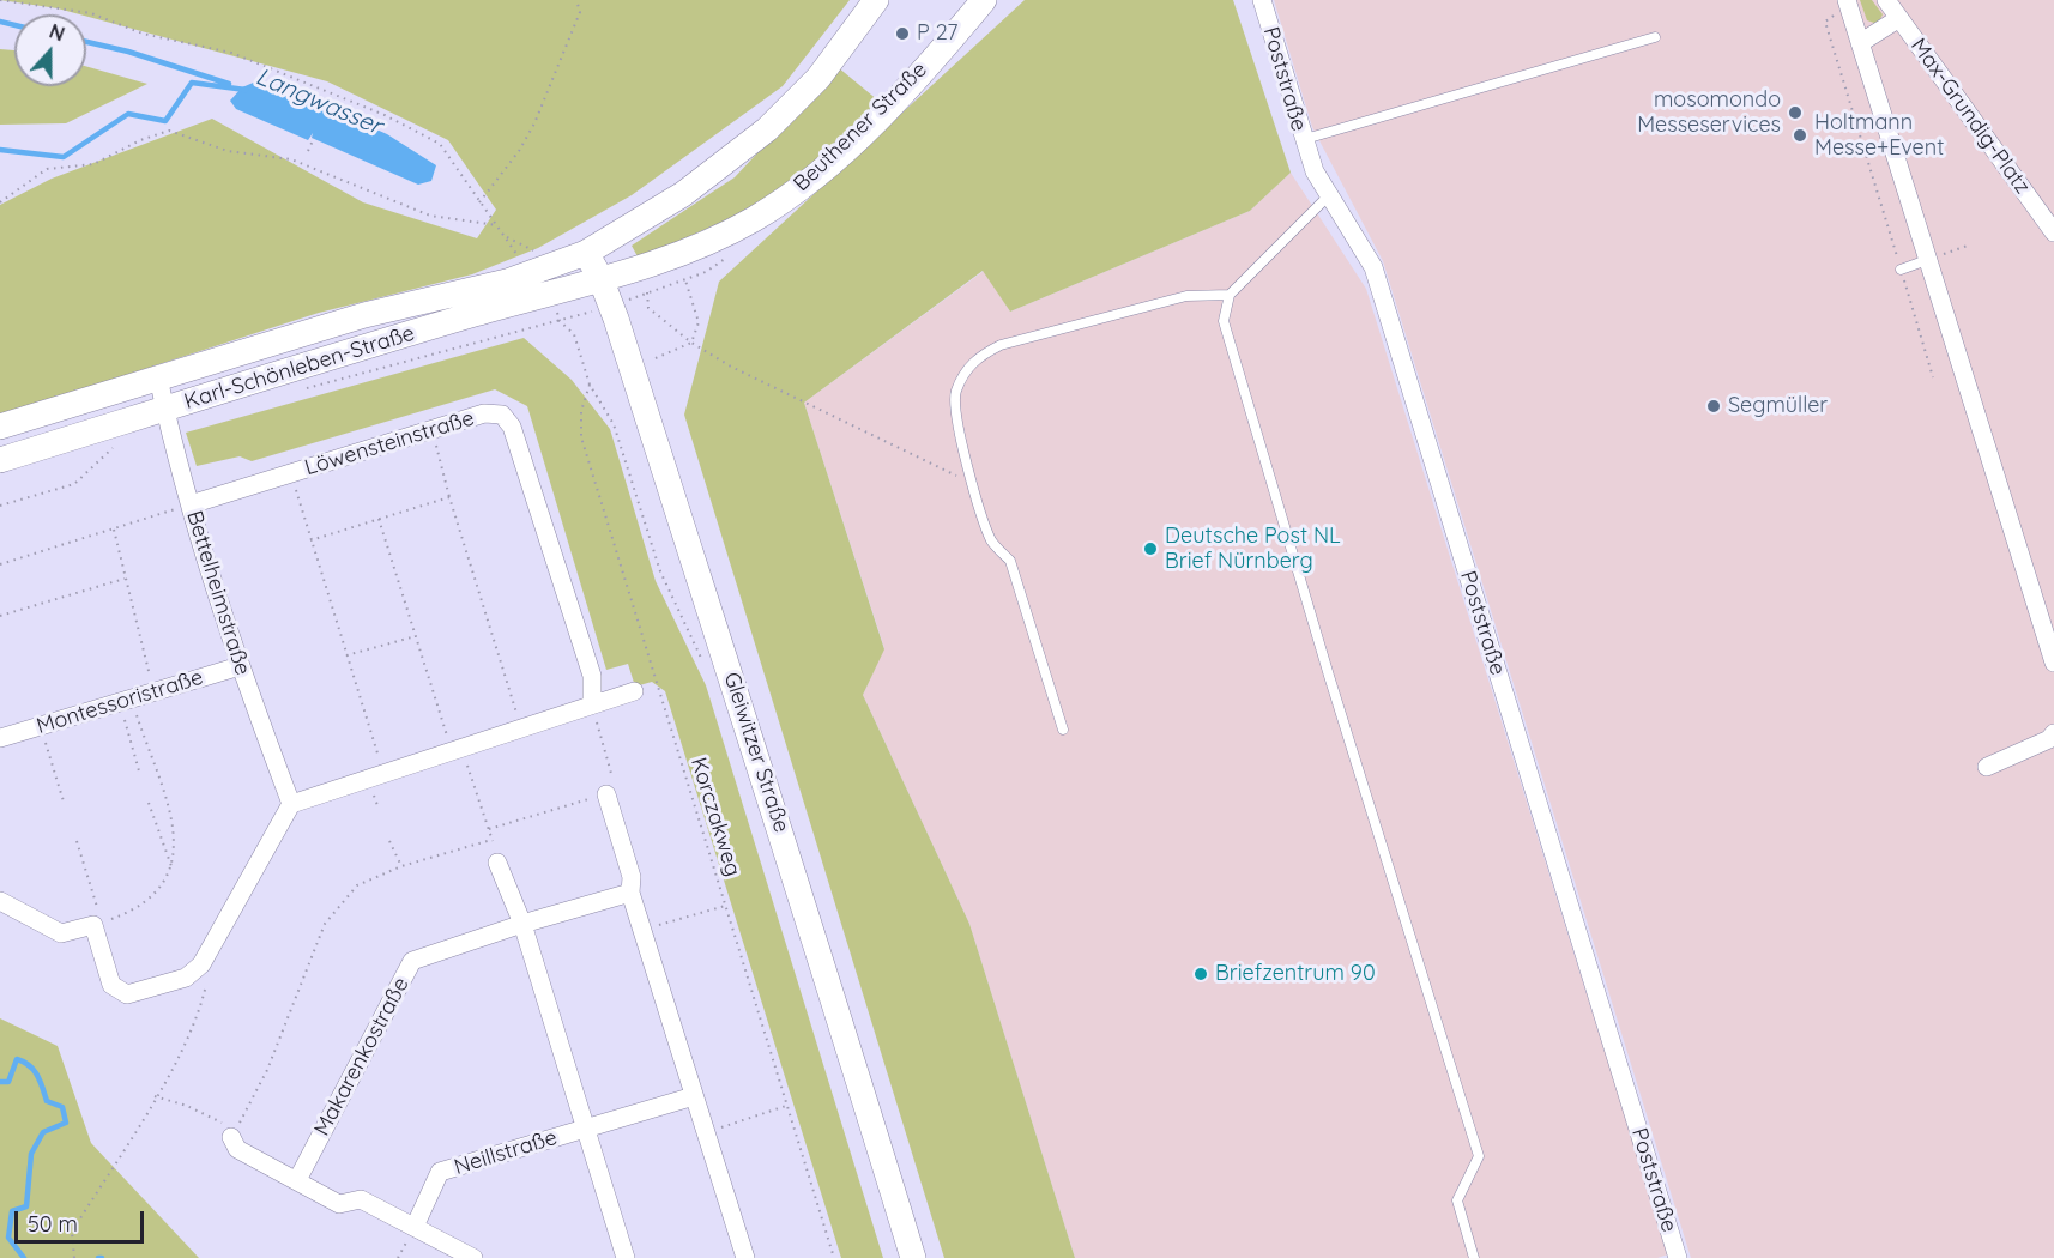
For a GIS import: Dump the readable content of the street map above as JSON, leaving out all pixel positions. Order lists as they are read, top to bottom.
{
  "streets": {
    "main road": ["Beuthener Straße", "Karl-Schönleben-Straße", "Gleiwitzer Straße"],
    "street": [
      "Poststraße",
      "Max-Grundig-Platz",
      "Löwensteinstraße",
      "Bettelheimstraße",
      "Montessoristraße",
      "Makarenkostraße",
      "Neillstraße"
    ],
    "path": ["Korczakweg"]
  },
  "crossings": [
    ["Beuthener Straße", "Karl-Schönleben-Straße"],
    ["Beuthener Straße", "Gleiwitzer Straße"],
    ["Karl-Schönleben-Straße", "Bettelheimstraße"],
    ["Karl-Schönleben-Straße", "Gleiwitzer Straße"],
    ["Löwensteinstraße", "Bettelheimstraße"],
    ["Bettelheimstraße", "Montessoristraße"]
  ],
  "water": ["Langwasser"],
  "places": [
    "P 27",
    "mosomondo Messeservices",
    "Holtmann Messe+Event",
    "Segmüller",
    "Deutsche Post NL Brief Nürnberg",
    "Briefzentrum 90"
  ],
  "scale_bar": "50 m",
  "north": "top"
}
